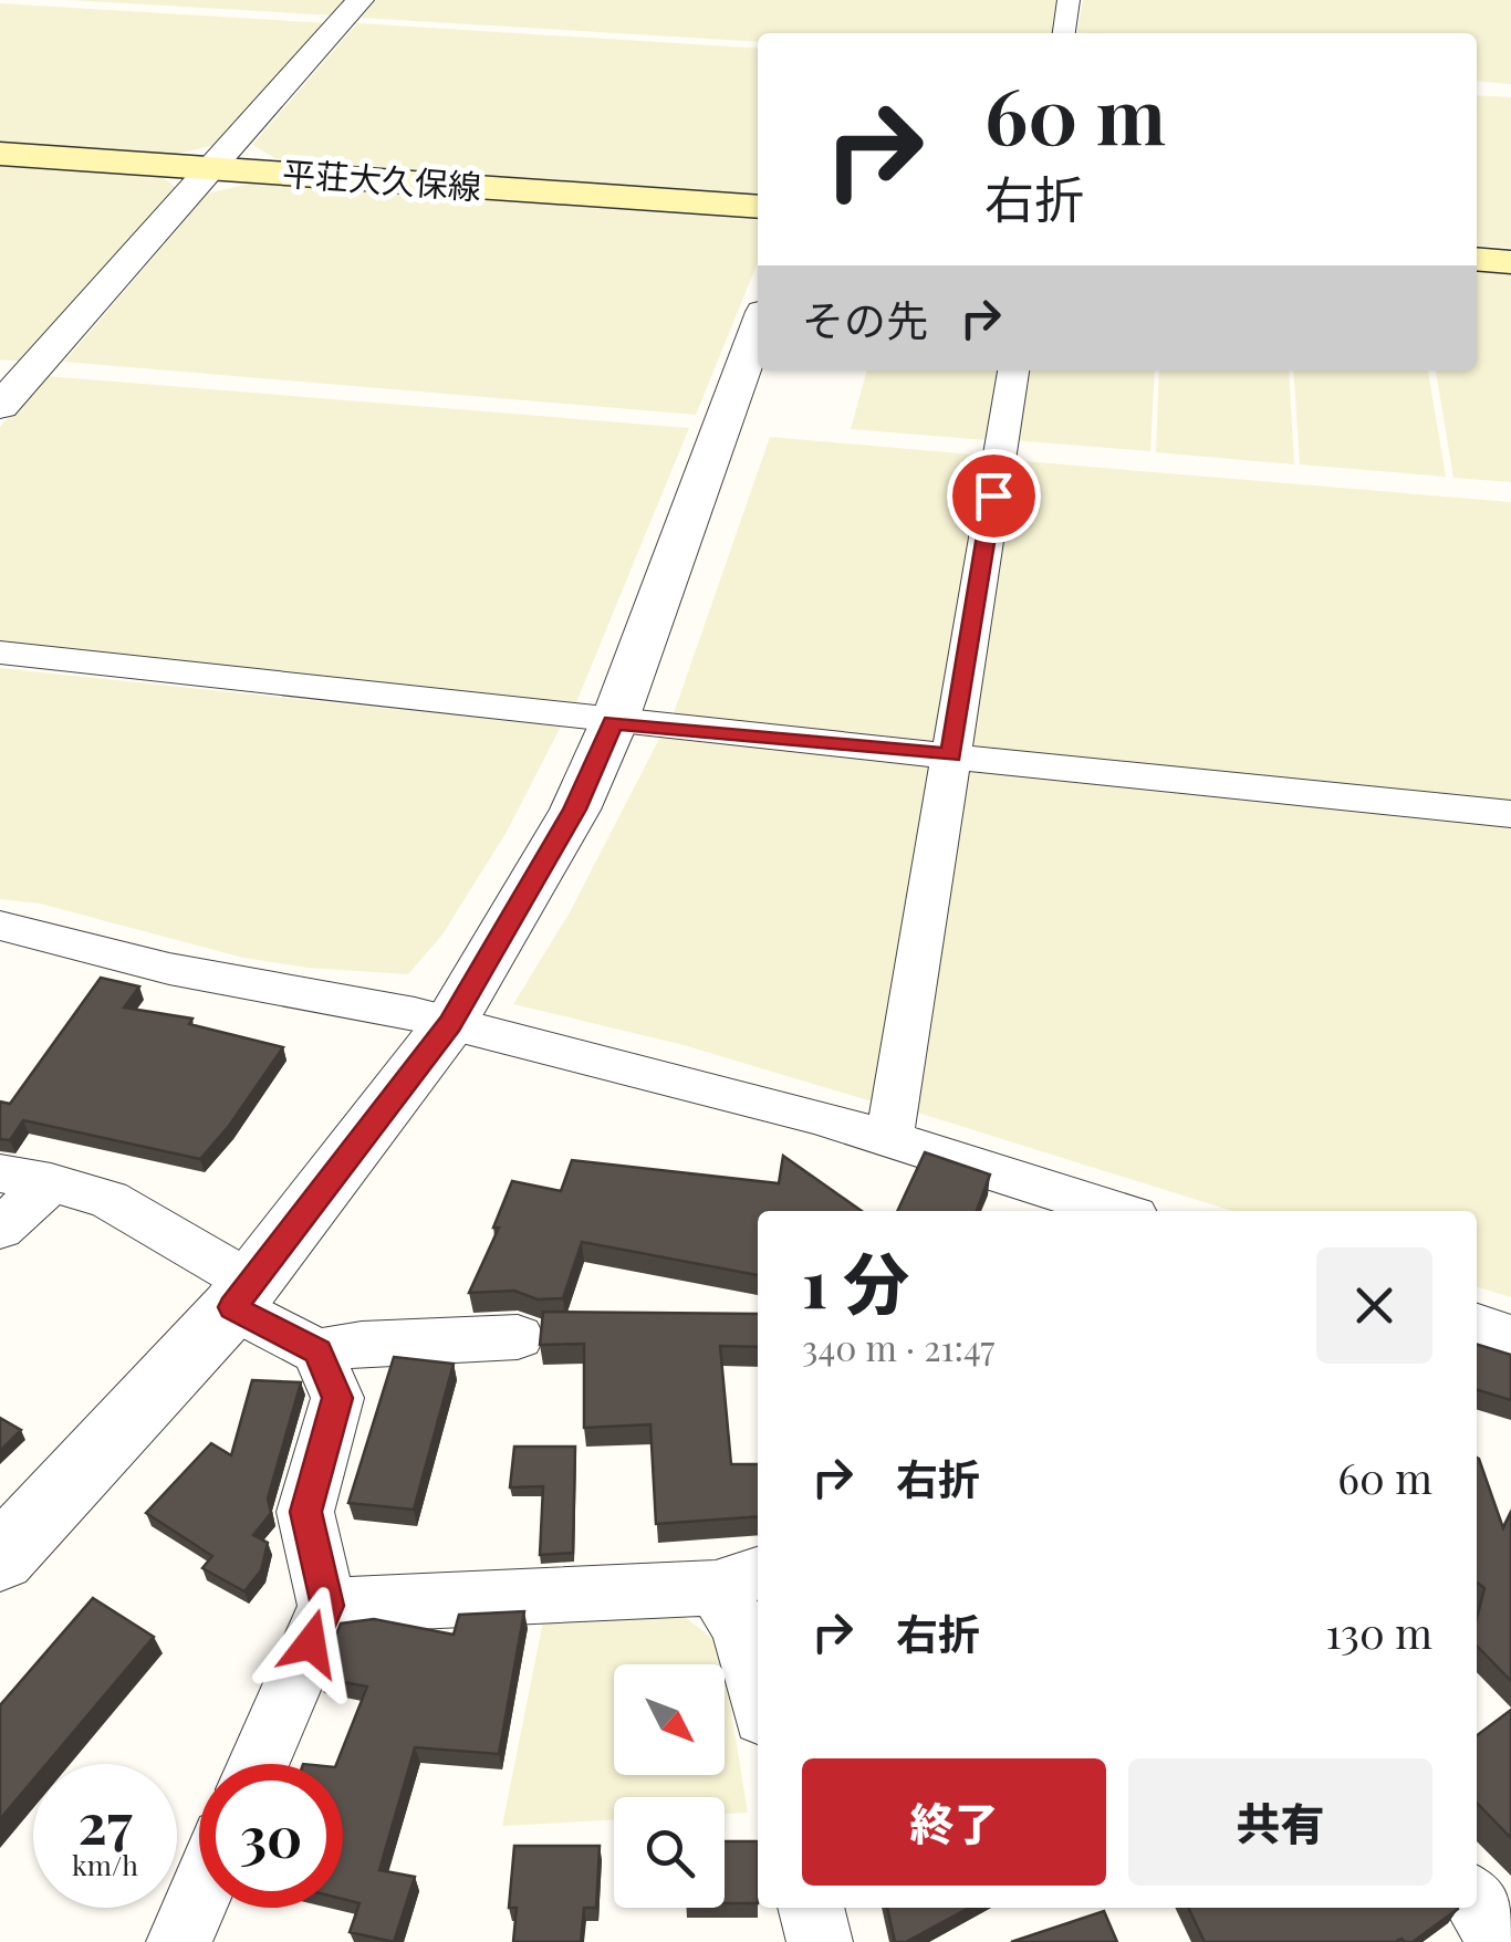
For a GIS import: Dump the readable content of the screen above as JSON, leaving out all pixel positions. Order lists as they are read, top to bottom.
{
  "streets": {
    "main road": ["平荘大久保線"]
  },
  "north": "bottom right",
  "page": {
    "turn": ["60 m", "右折"],
    "then": "その先",
    "heading": ["1 分", "340 m · 21:47"],
    "list": [
      {
        "name": "右折",
        "value": "60 m"
      },
      {
        "name": "右折",
        "value": "130 m"
      }
    ],
    "buttons": ["終了", "共有"],
    "speed": "27 km/h",
    "limit": "30"
  }
}
